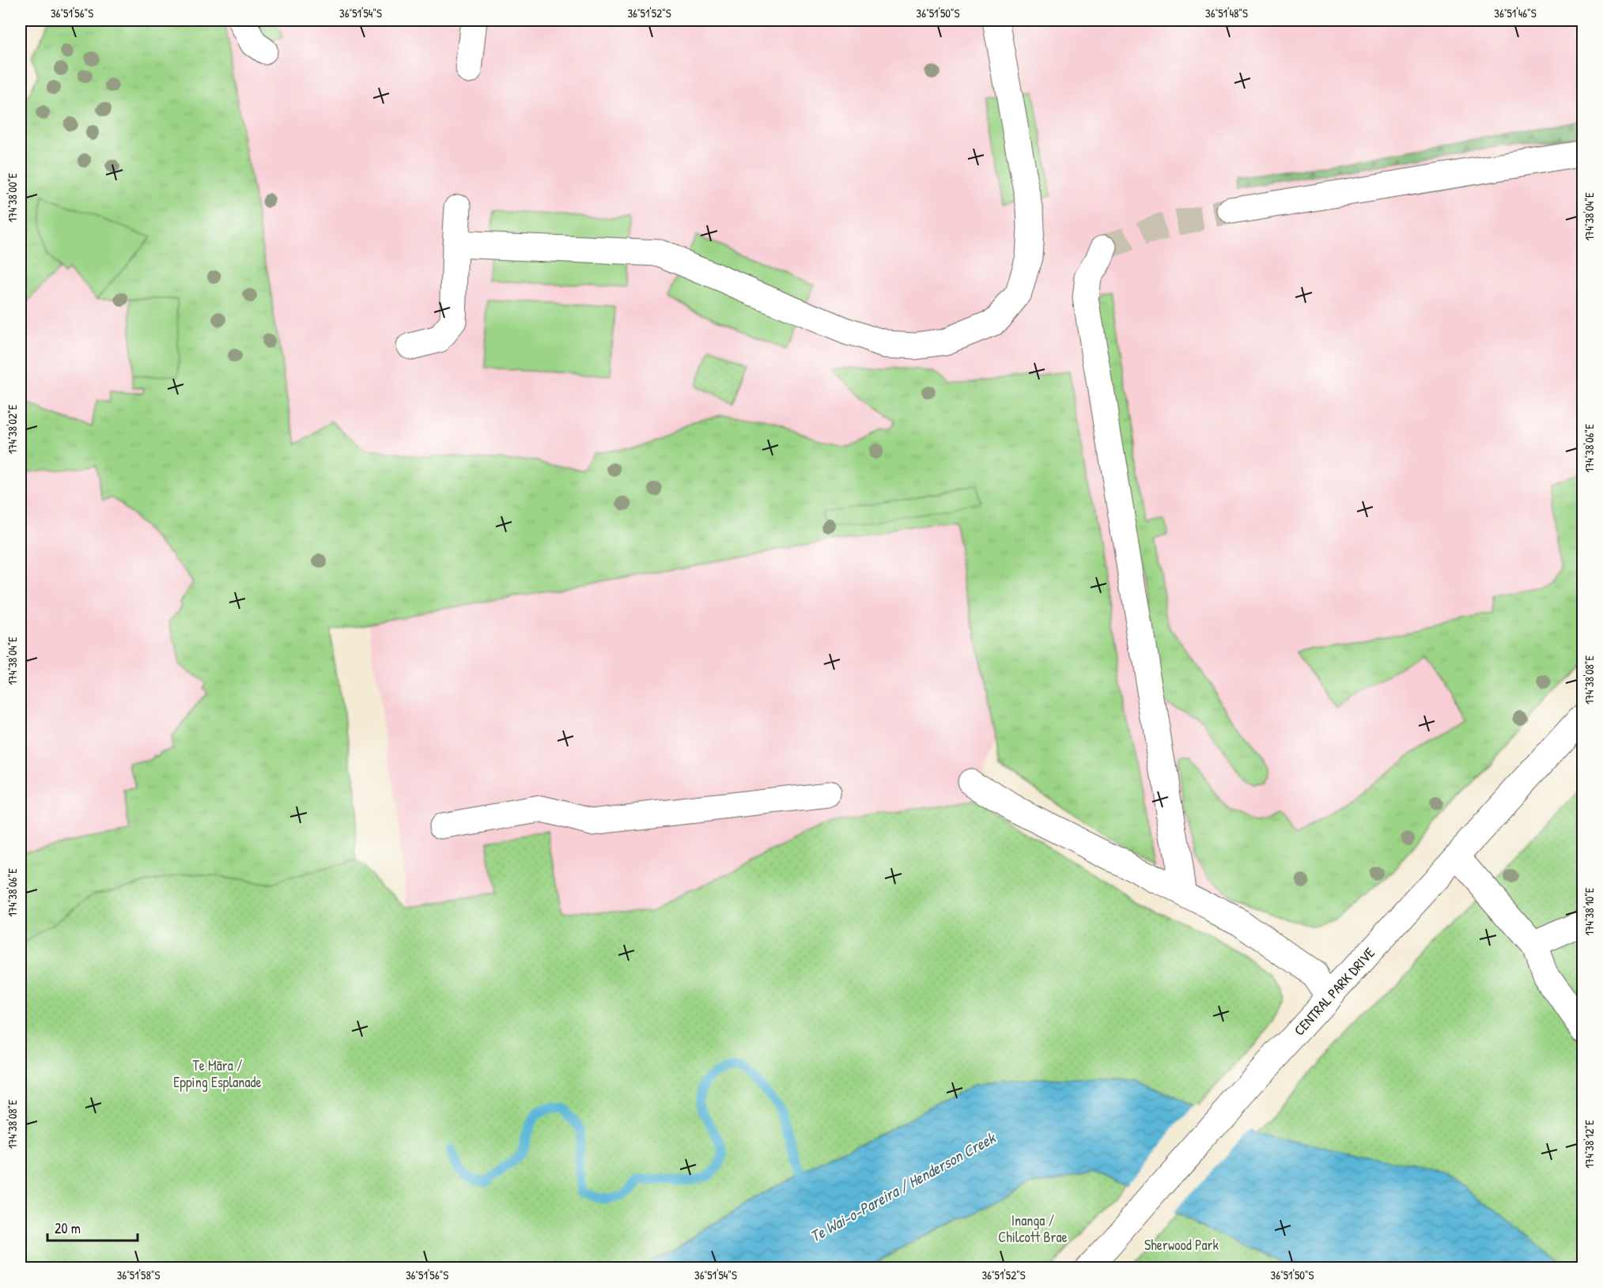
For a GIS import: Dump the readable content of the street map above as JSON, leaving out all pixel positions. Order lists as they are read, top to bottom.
{
  "streets": {
    "main road": ["CENTRAL PARK DRIVE"]
  },
  "water": ["Te Wai-o-Pareira / Henderson Creek"],
  "parks": ["Te Māra / Epping Esplanade", "Inanga / Chilcott Brae", "Sherwood Park"],
  "scale_bar": "20 m",
  "coordinates": [
    "36°51'56\"S",
    "36°51'54\"S",
    "36°51'52\"S",
    "36°51'50\"S",
    "36°51'48\"S",
    "36°51'46\"S",
    "174°38'00\"E",
    "174°38'04\"E",
    "174°38'02\"E",
    "174°38'06\"E",
    "174°38'08\"E",
    "174°38'10\"E",
    "174°38'12\"E",
    "36°51'58\"S"
  ]
}
